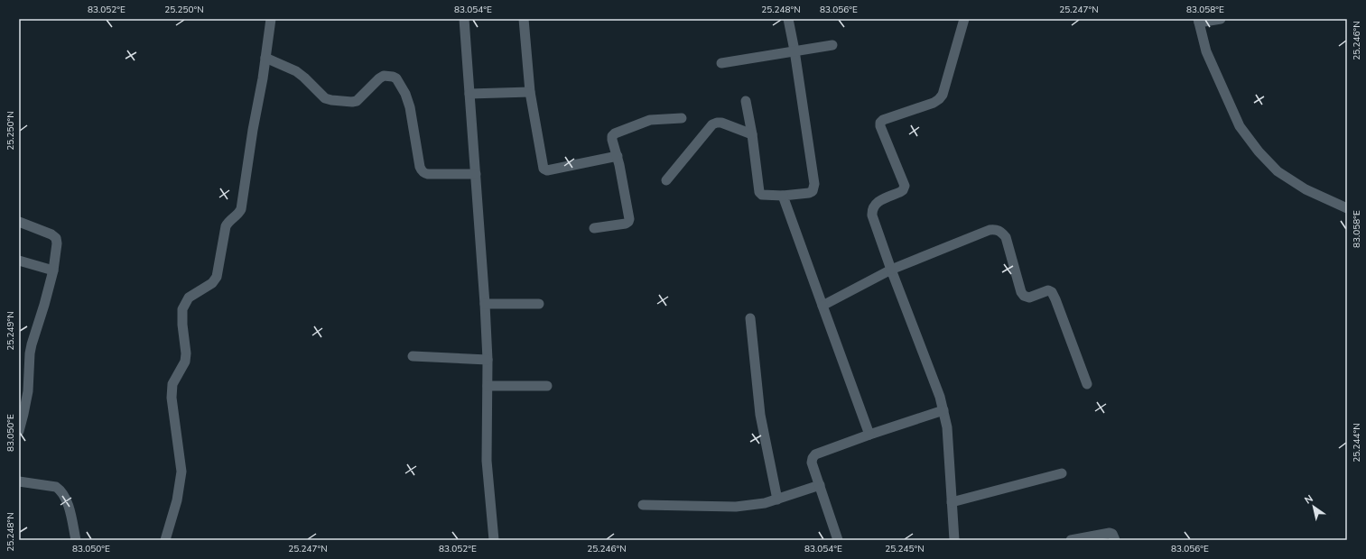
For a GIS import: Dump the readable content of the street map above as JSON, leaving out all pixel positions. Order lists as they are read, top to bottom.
{
  "north": "top left",
  "coordinates": [
    "83.052°E",
    "25.250°N",
    "83.054°E",
    "25.248°N",
    "83.056°E",
    "25.247°N",
    "83.058°E",
    "25.246°N",
    "25.249°N",
    "83.050°E",
    "25.244°N",
    "25.245°N"
  ]
}
